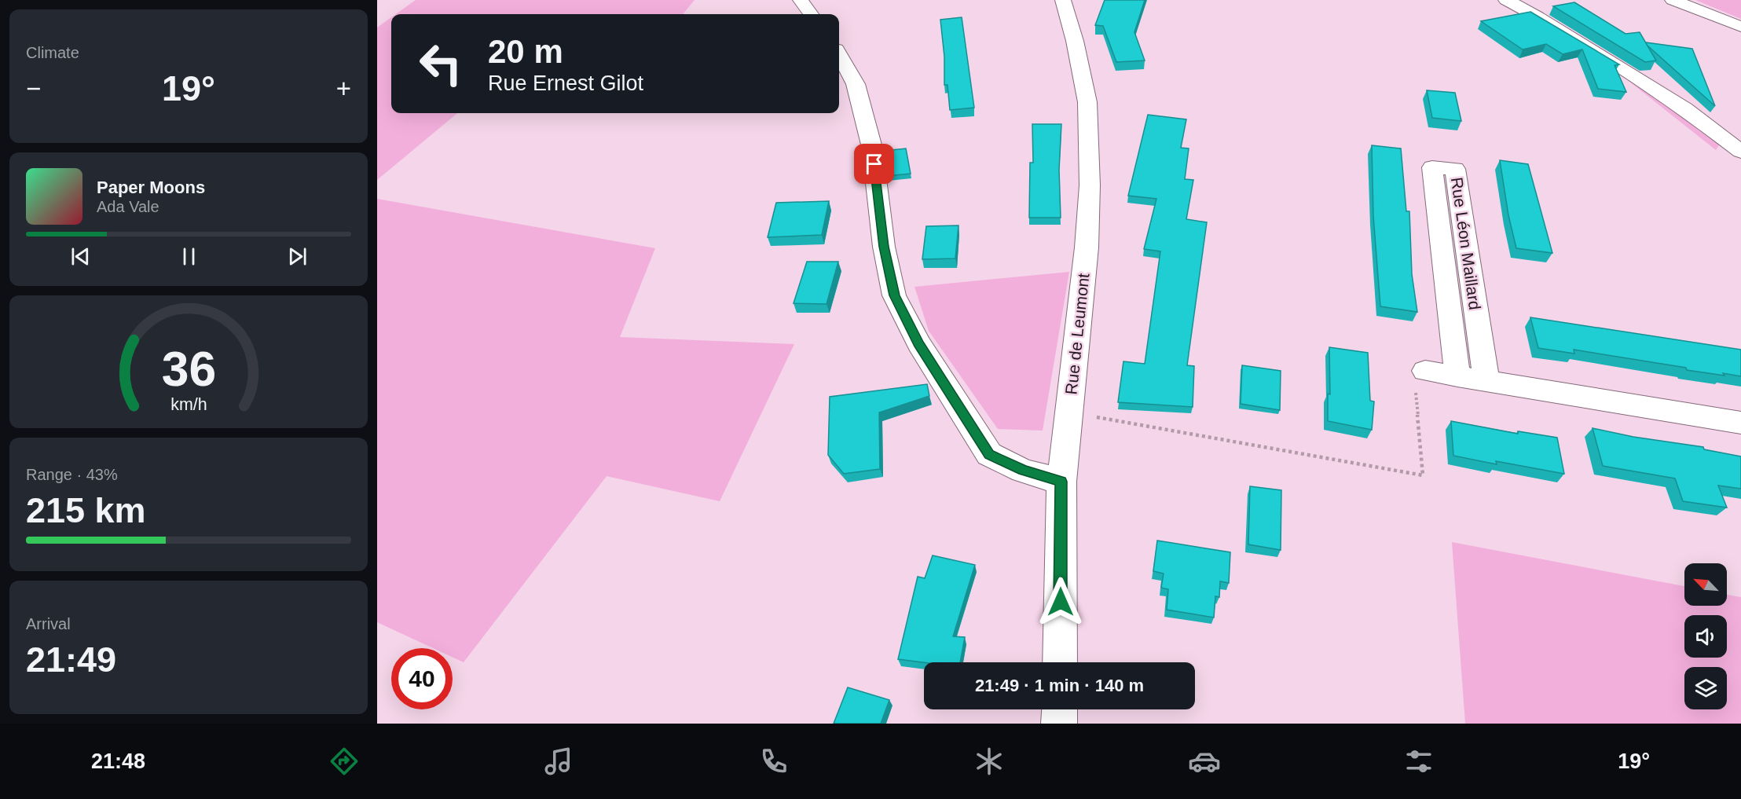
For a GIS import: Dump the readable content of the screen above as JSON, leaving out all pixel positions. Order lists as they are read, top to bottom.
{
  "streets": {
    "street": ["Rue Léon Maillard", "Rue de Leumont"]
  },
  "north": "top left",
  "page": {
    "tile": [
      "Climate",
      ["Range · 43%", "215 km"],
      ["Arrival", "21:49"]
    ],
    "turn": ["20 m", "Rue Ernest Gilot"],
    "heat": ["−", "19°", "+"],
    "song": ["Paper Moons", "Ada Vale"],
    "limit": "40",
    "trip": "21:49 · 1 min · 140 m",
    "tabs": ["21:48", "19°"],
    "gauge": ["36", "km/h"]
  }
}
